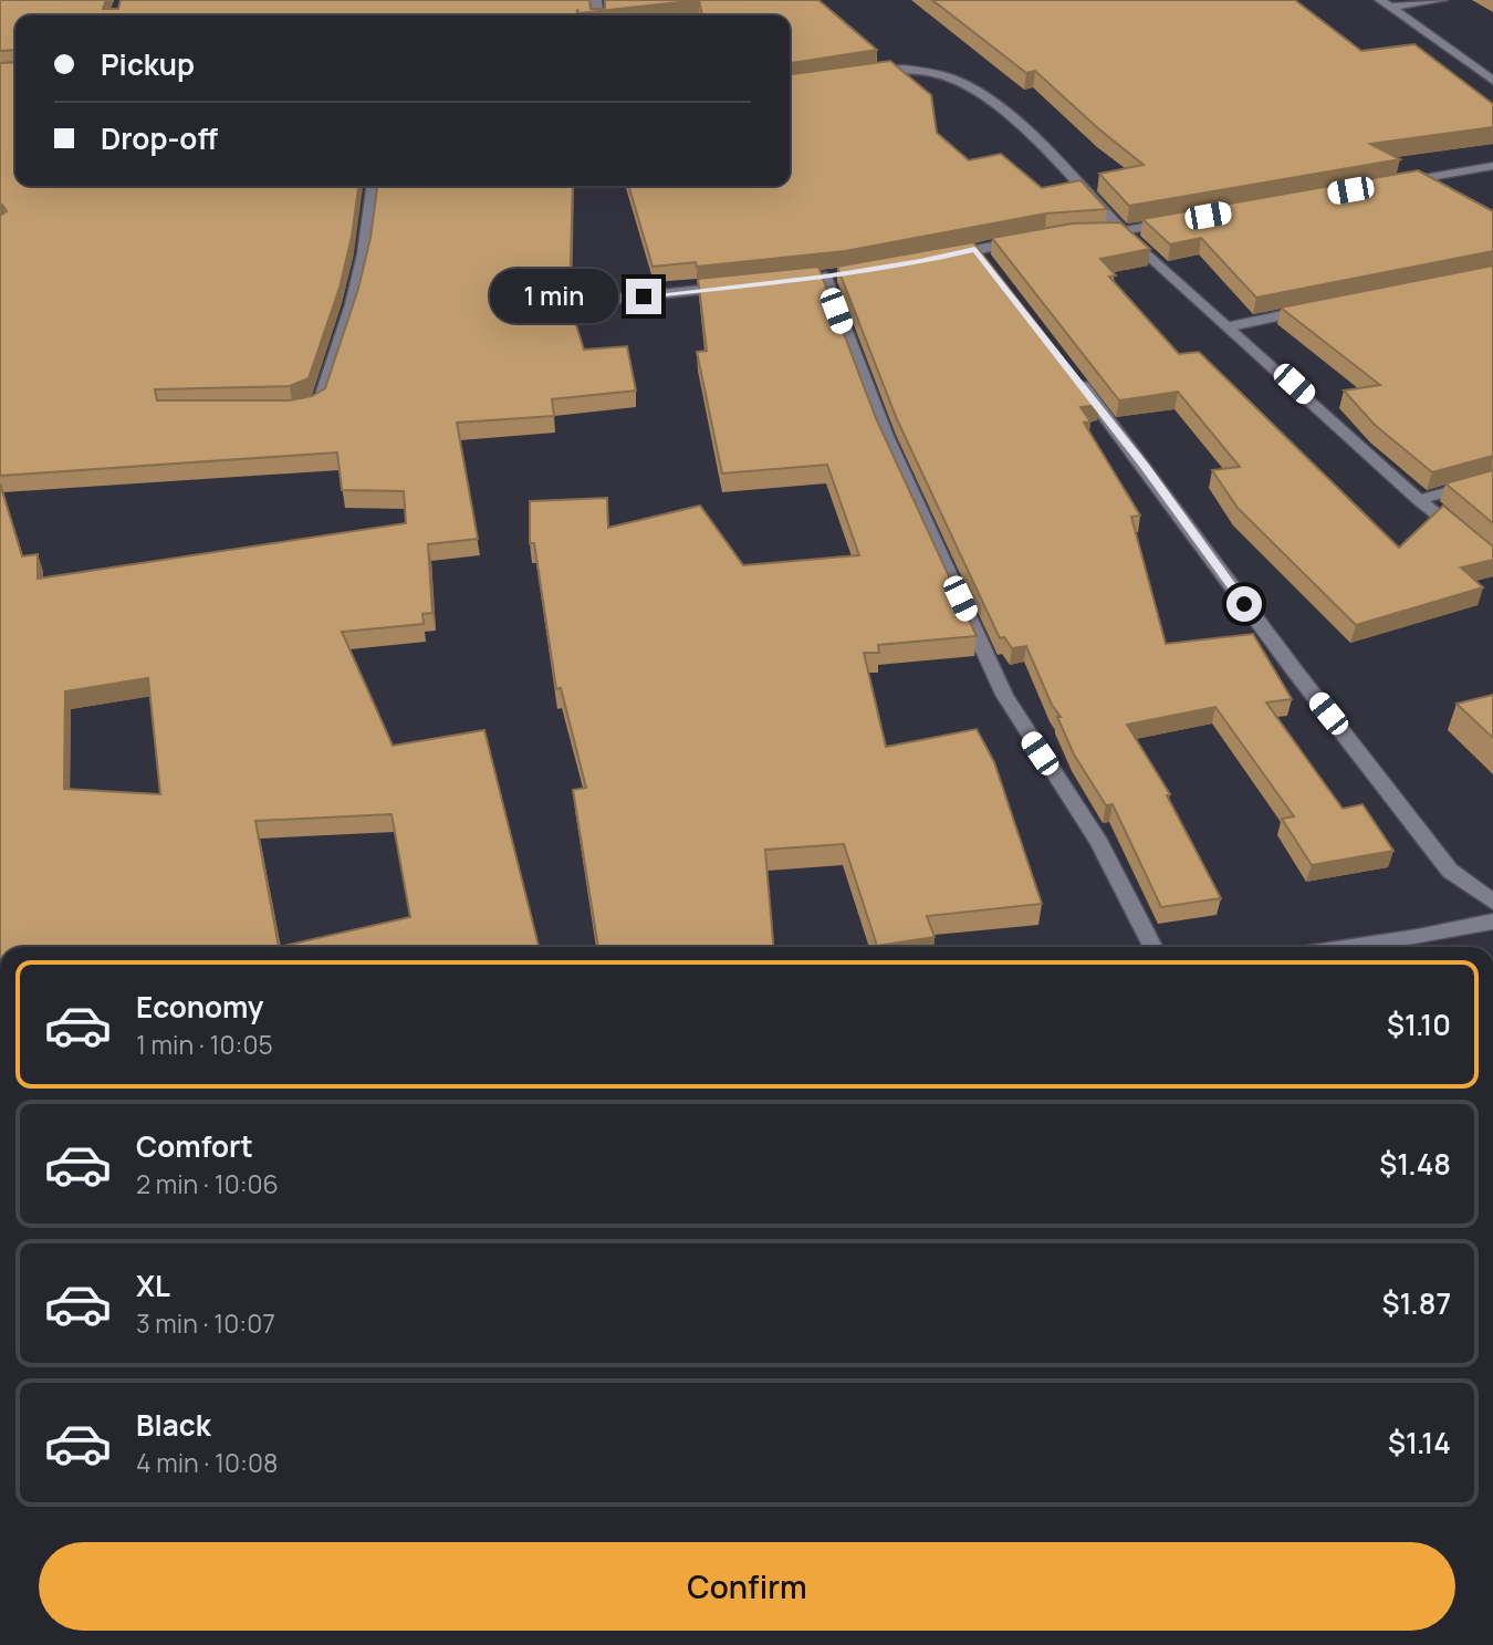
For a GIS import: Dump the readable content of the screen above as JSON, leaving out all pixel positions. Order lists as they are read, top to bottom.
{
  "page": {
    "banner": ["Pickup", "Drop-off"],
    "bubble": "1 min",
    "list": [
      {
        "name": "Economy",
        "note": "1 min · 10:05",
        "value": "$1.10"
      },
      {
        "name": "Comfort",
        "note": "2 min · 10:06",
        "value": "$1.48"
      },
      {
        "name": "XL",
        "note": "3 min · 10:07",
        "value": "$1.87"
      },
      {
        "name": "Black",
        "note": "4 min · 10:08",
        "value": "$1.14"
      }
    ],
    "buttons": "Confirm"
  }
}
